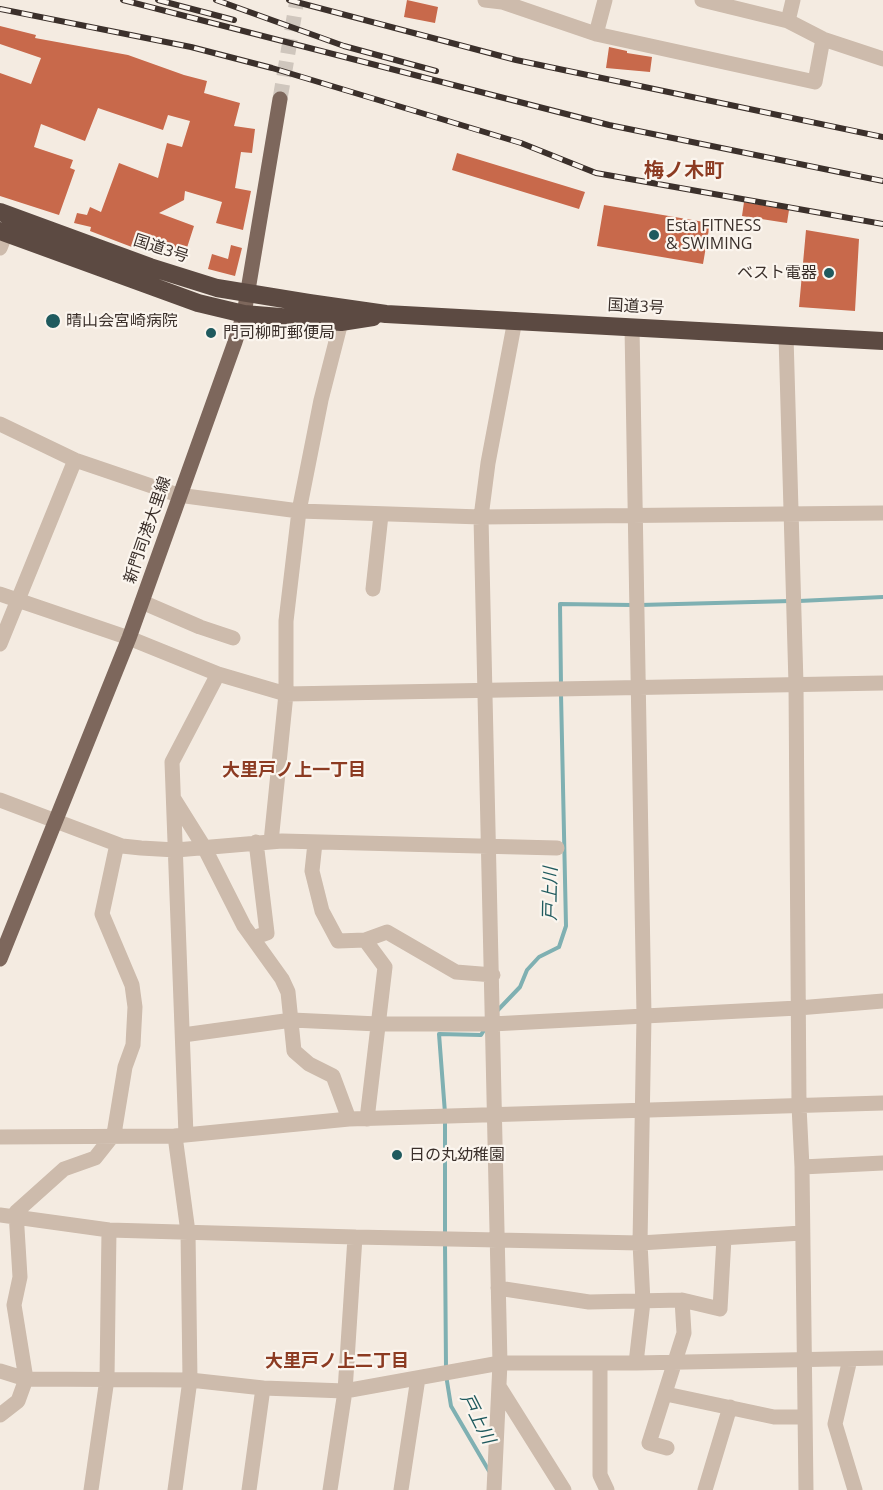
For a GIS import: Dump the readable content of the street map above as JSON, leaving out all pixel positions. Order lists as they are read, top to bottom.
{
  "streets": {
    "highway": ["国道3号"],
    "main road": ["新門司港大里線"]
  },
  "crossings": [
    ["国道3号", "新門司港大里線"]
  ],
  "districts": ["梅ノ木町", "大里戸ノ上一丁目", "大里戸ノ上二丁目"],
  "water": ["戸上川"],
  "places": [
    "Esta FITNESS & SWIMING",
    "ベスト電器",
    "晴山会宮崎病院",
    "門司柳町郵便局",
    "日の丸幼稚園"
  ]
}
